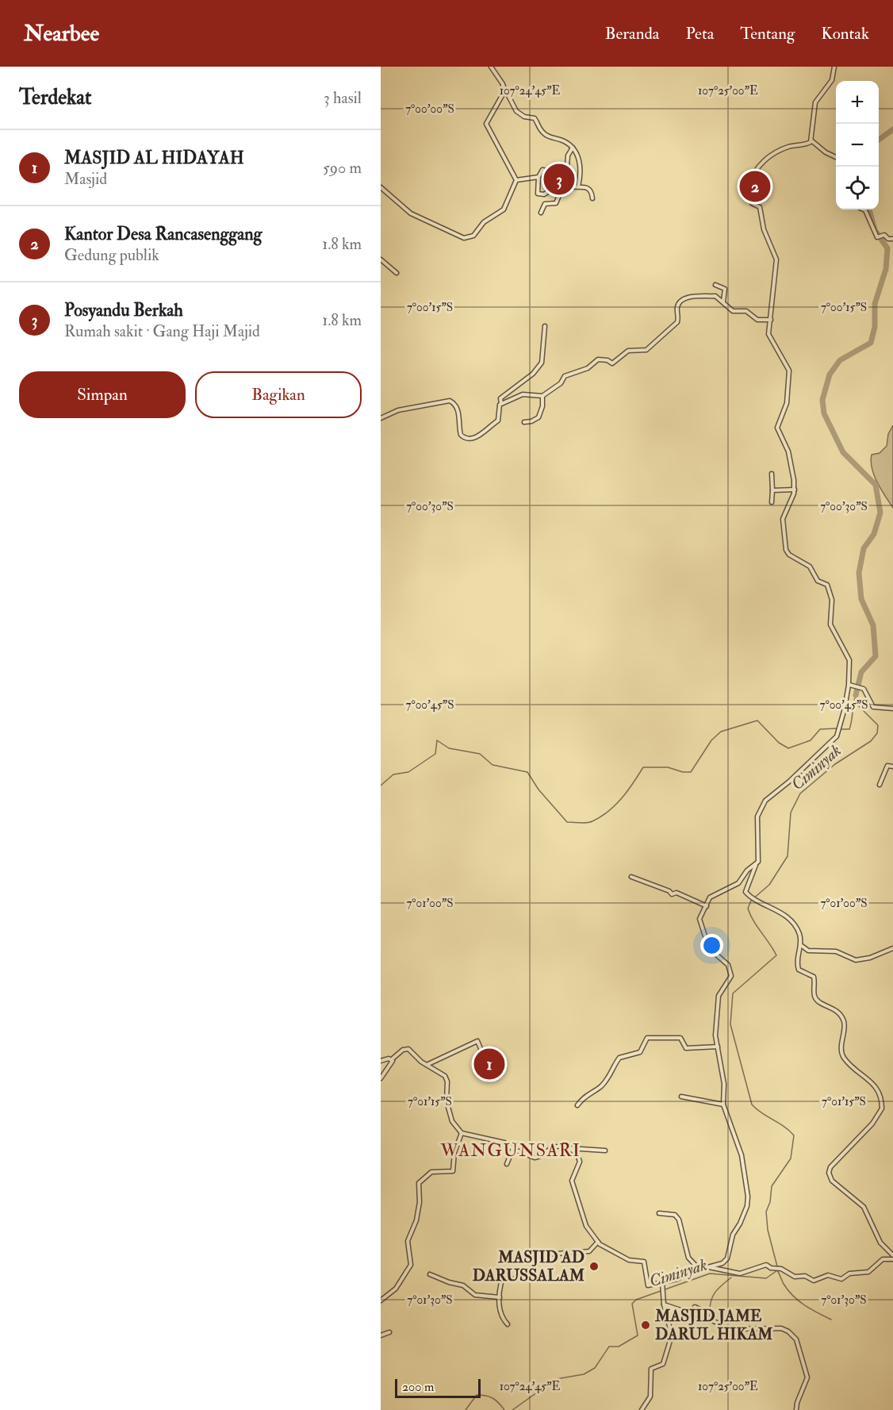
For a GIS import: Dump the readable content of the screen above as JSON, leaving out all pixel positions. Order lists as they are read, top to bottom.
{
  "districts": ["WANGUNSARI"],
  "water": ["Ciminyak"],
  "places": ["MASJID AD DARUSSALAM", "MASJID JAME DARUL HIKAM"],
  "scale_bar": "200 m",
  "page": {
    "header": "Nearbee",
    "nav": [
      "Beranda",
      "Peta",
      "Tentang",
      "Kontak"
    ],
    "heading": ["Terdekat", "3 hasil"],
    "map_buttons": ["+", "−"],
    "list": [
      {
        "mark": "1",
        "name": "MASJID AL HIDAYAH",
        "note": "Masjid",
        "value": "590 m"
      },
      {
        "mark": "2",
        "name": "Kantor Desa Rancasenggang",
        "note": "Gedung publik",
        "value": "1.8 km"
      },
      {
        "mark": "3",
        "name": "Posyandu Berkah",
        "note": "Rumah sakit · Gang Haji Majid",
        "value": "1.8 km"
      }
    ],
    "pins": ["3", "2", "1"],
    "buttons": ["Simpan", "Bagikan"],
    "scale": "200 m"
  },
  "coordinates": [
    "107°24'45\"E",
    "107°25'00\"E",
    "7°00'00\"S",
    "7°00'15\"S",
    "7°00'30\"S",
    "7°00'45\"S",
    "7°01'00\"S",
    "7°01'15\"S",
    "7°01'30\"S"
  ]
}
